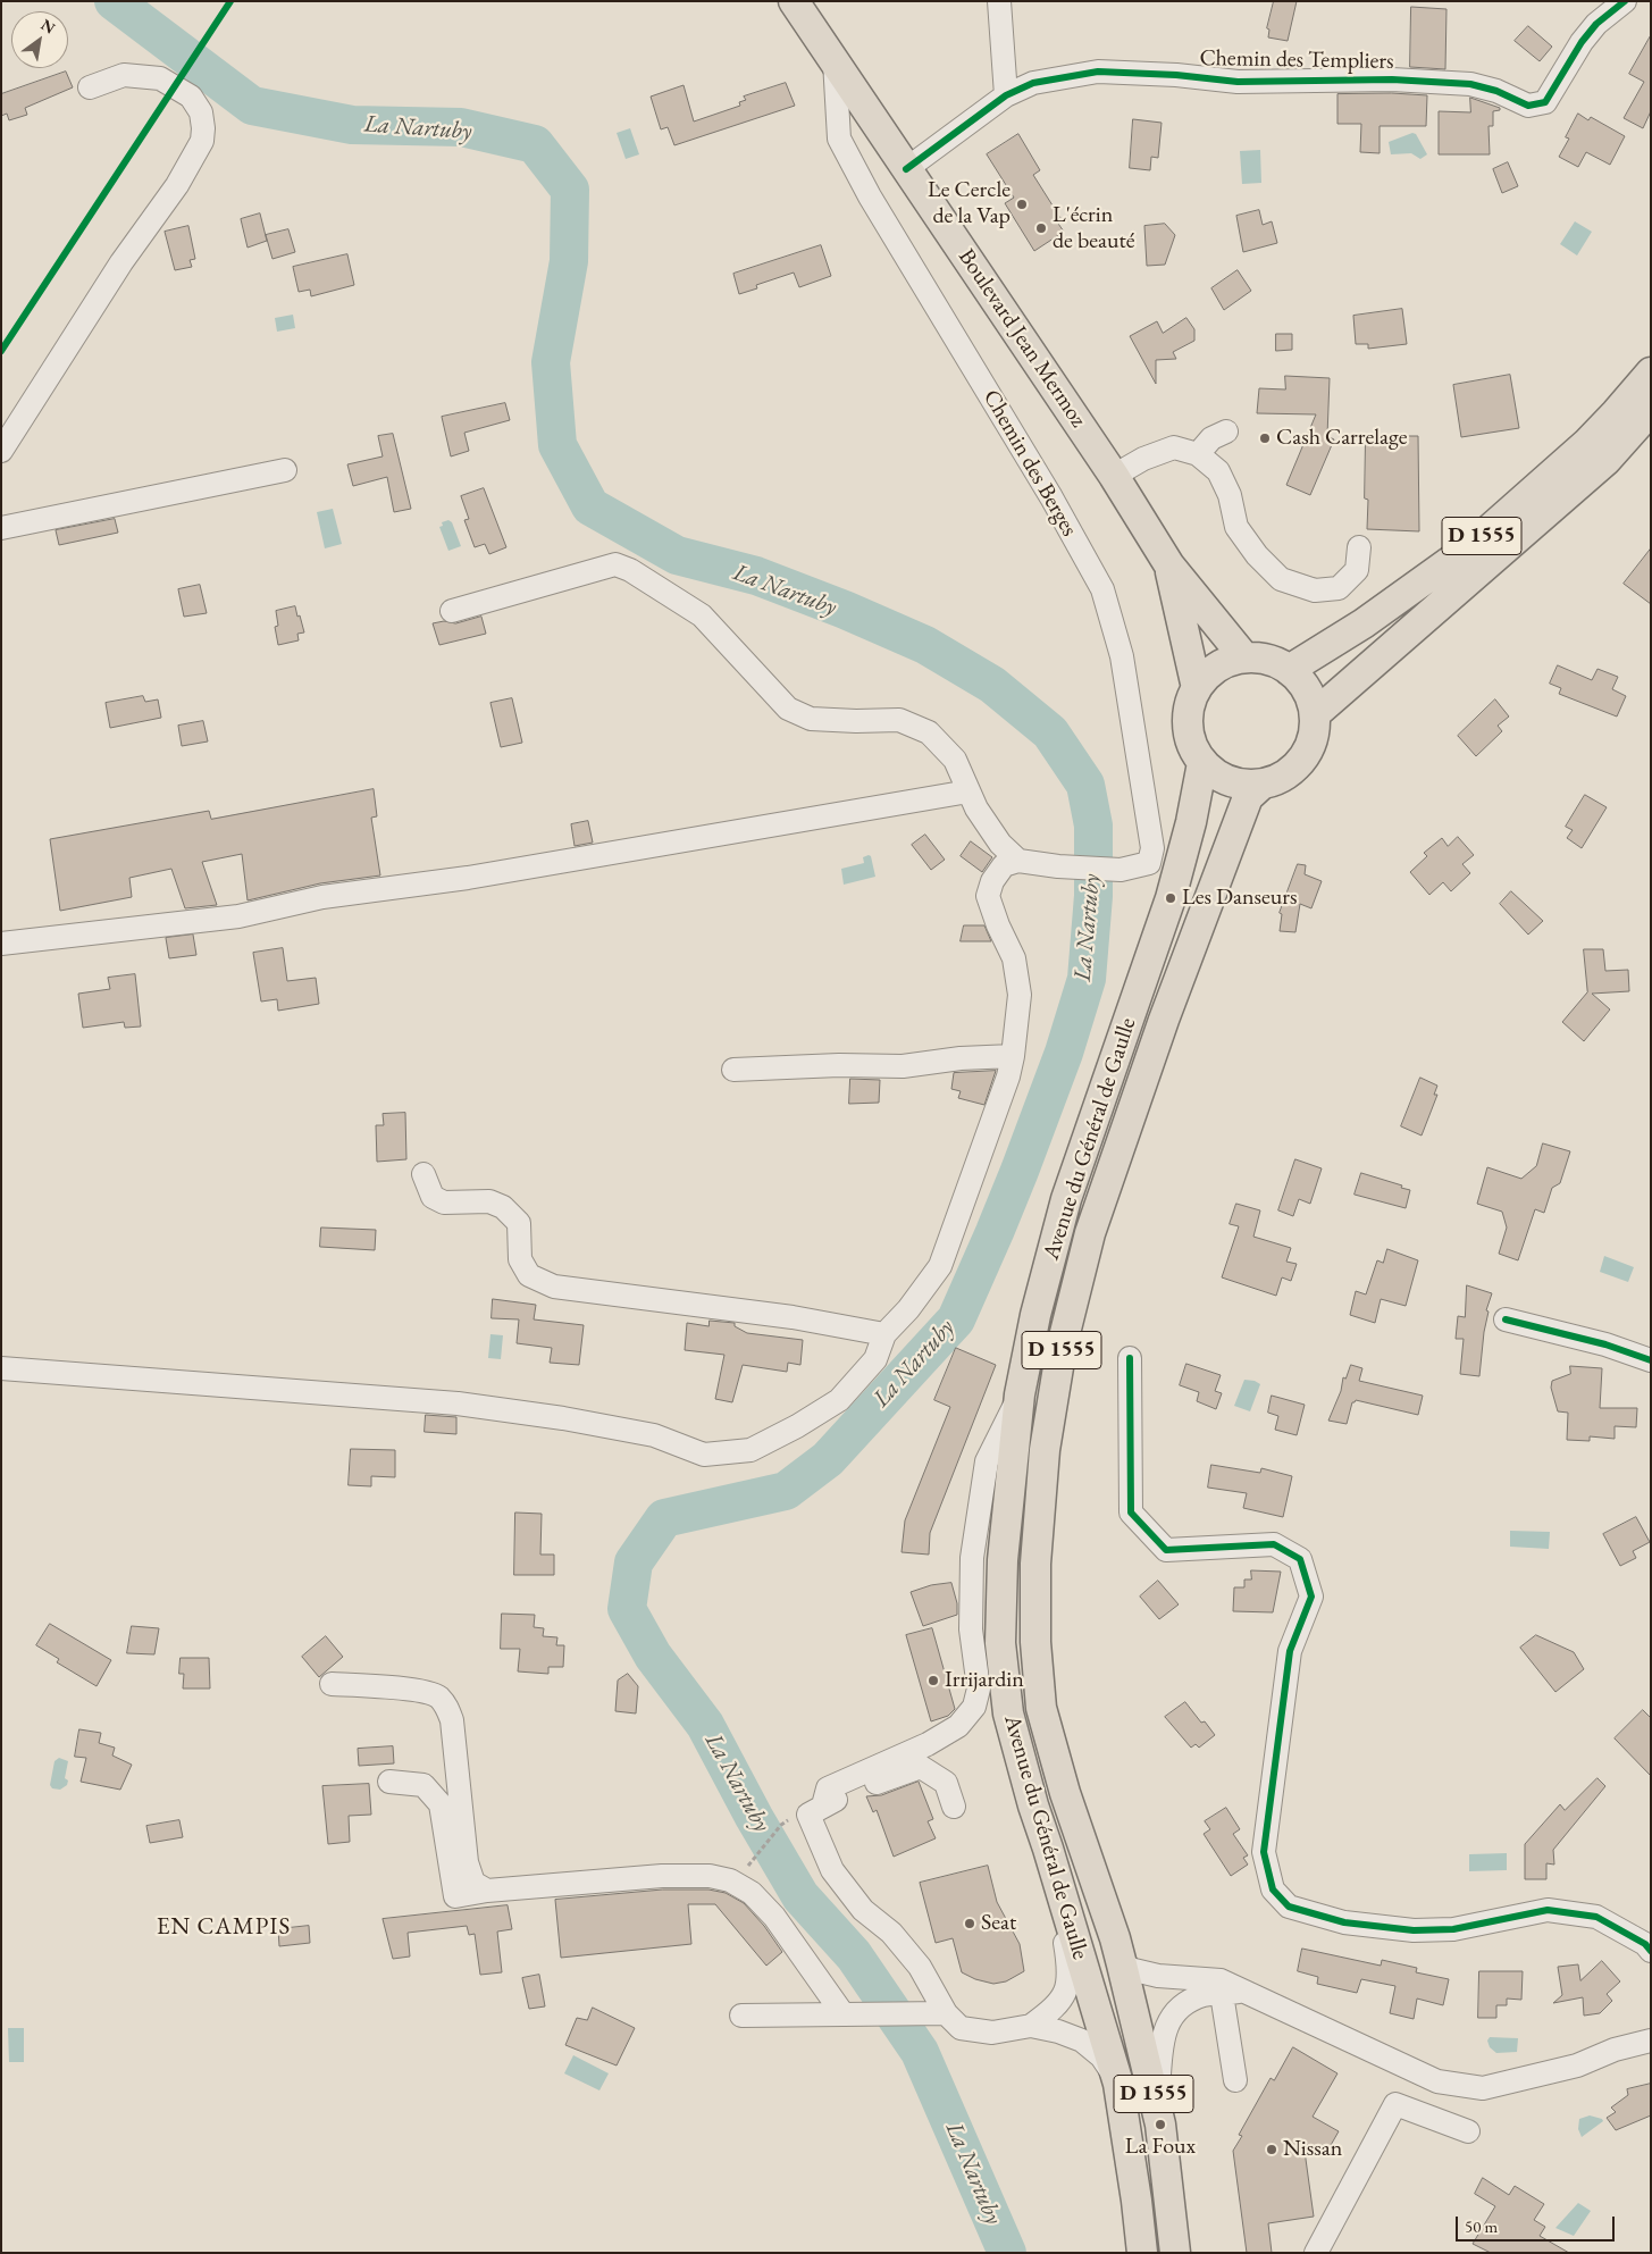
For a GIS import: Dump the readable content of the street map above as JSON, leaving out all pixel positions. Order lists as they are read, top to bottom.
{
  "streets": {
    "main road": ["Boulevard Jean Mermoz", "D 1555", "Avenue du Général de Gaulle"],
    "street": ["Chemin des Templiers", "Chemin des Berges"]
  },
  "crossings": [
    ["Chemin des Templiers", "Boulevard Jean Mermoz"],
    ["Boulevard Jean Mermoz", "Chemin des Berges"],
    ["Boulevard Jean Mermoz", "D 1555"],
    ["Boulevard Jean Mermoz", "Avenue du Général de Gaulle"],
    ["D 1555", "Avenue du Général de Gaulle"]
  ],
  "districts": ["EN CAMPIS"],
  "water": ["La Nartuby"],
  "places": [
    "Le Cercle de la Vap",
    "L'écrin de beauté",
    "Cash Carrelage",
    "Les Danseurs",
    "Irrijardin",
    "Seat",
    "La Foux",
    "Nissan"
  ],
  "scale_bar": "50 m",
  "north": "top right"
}
